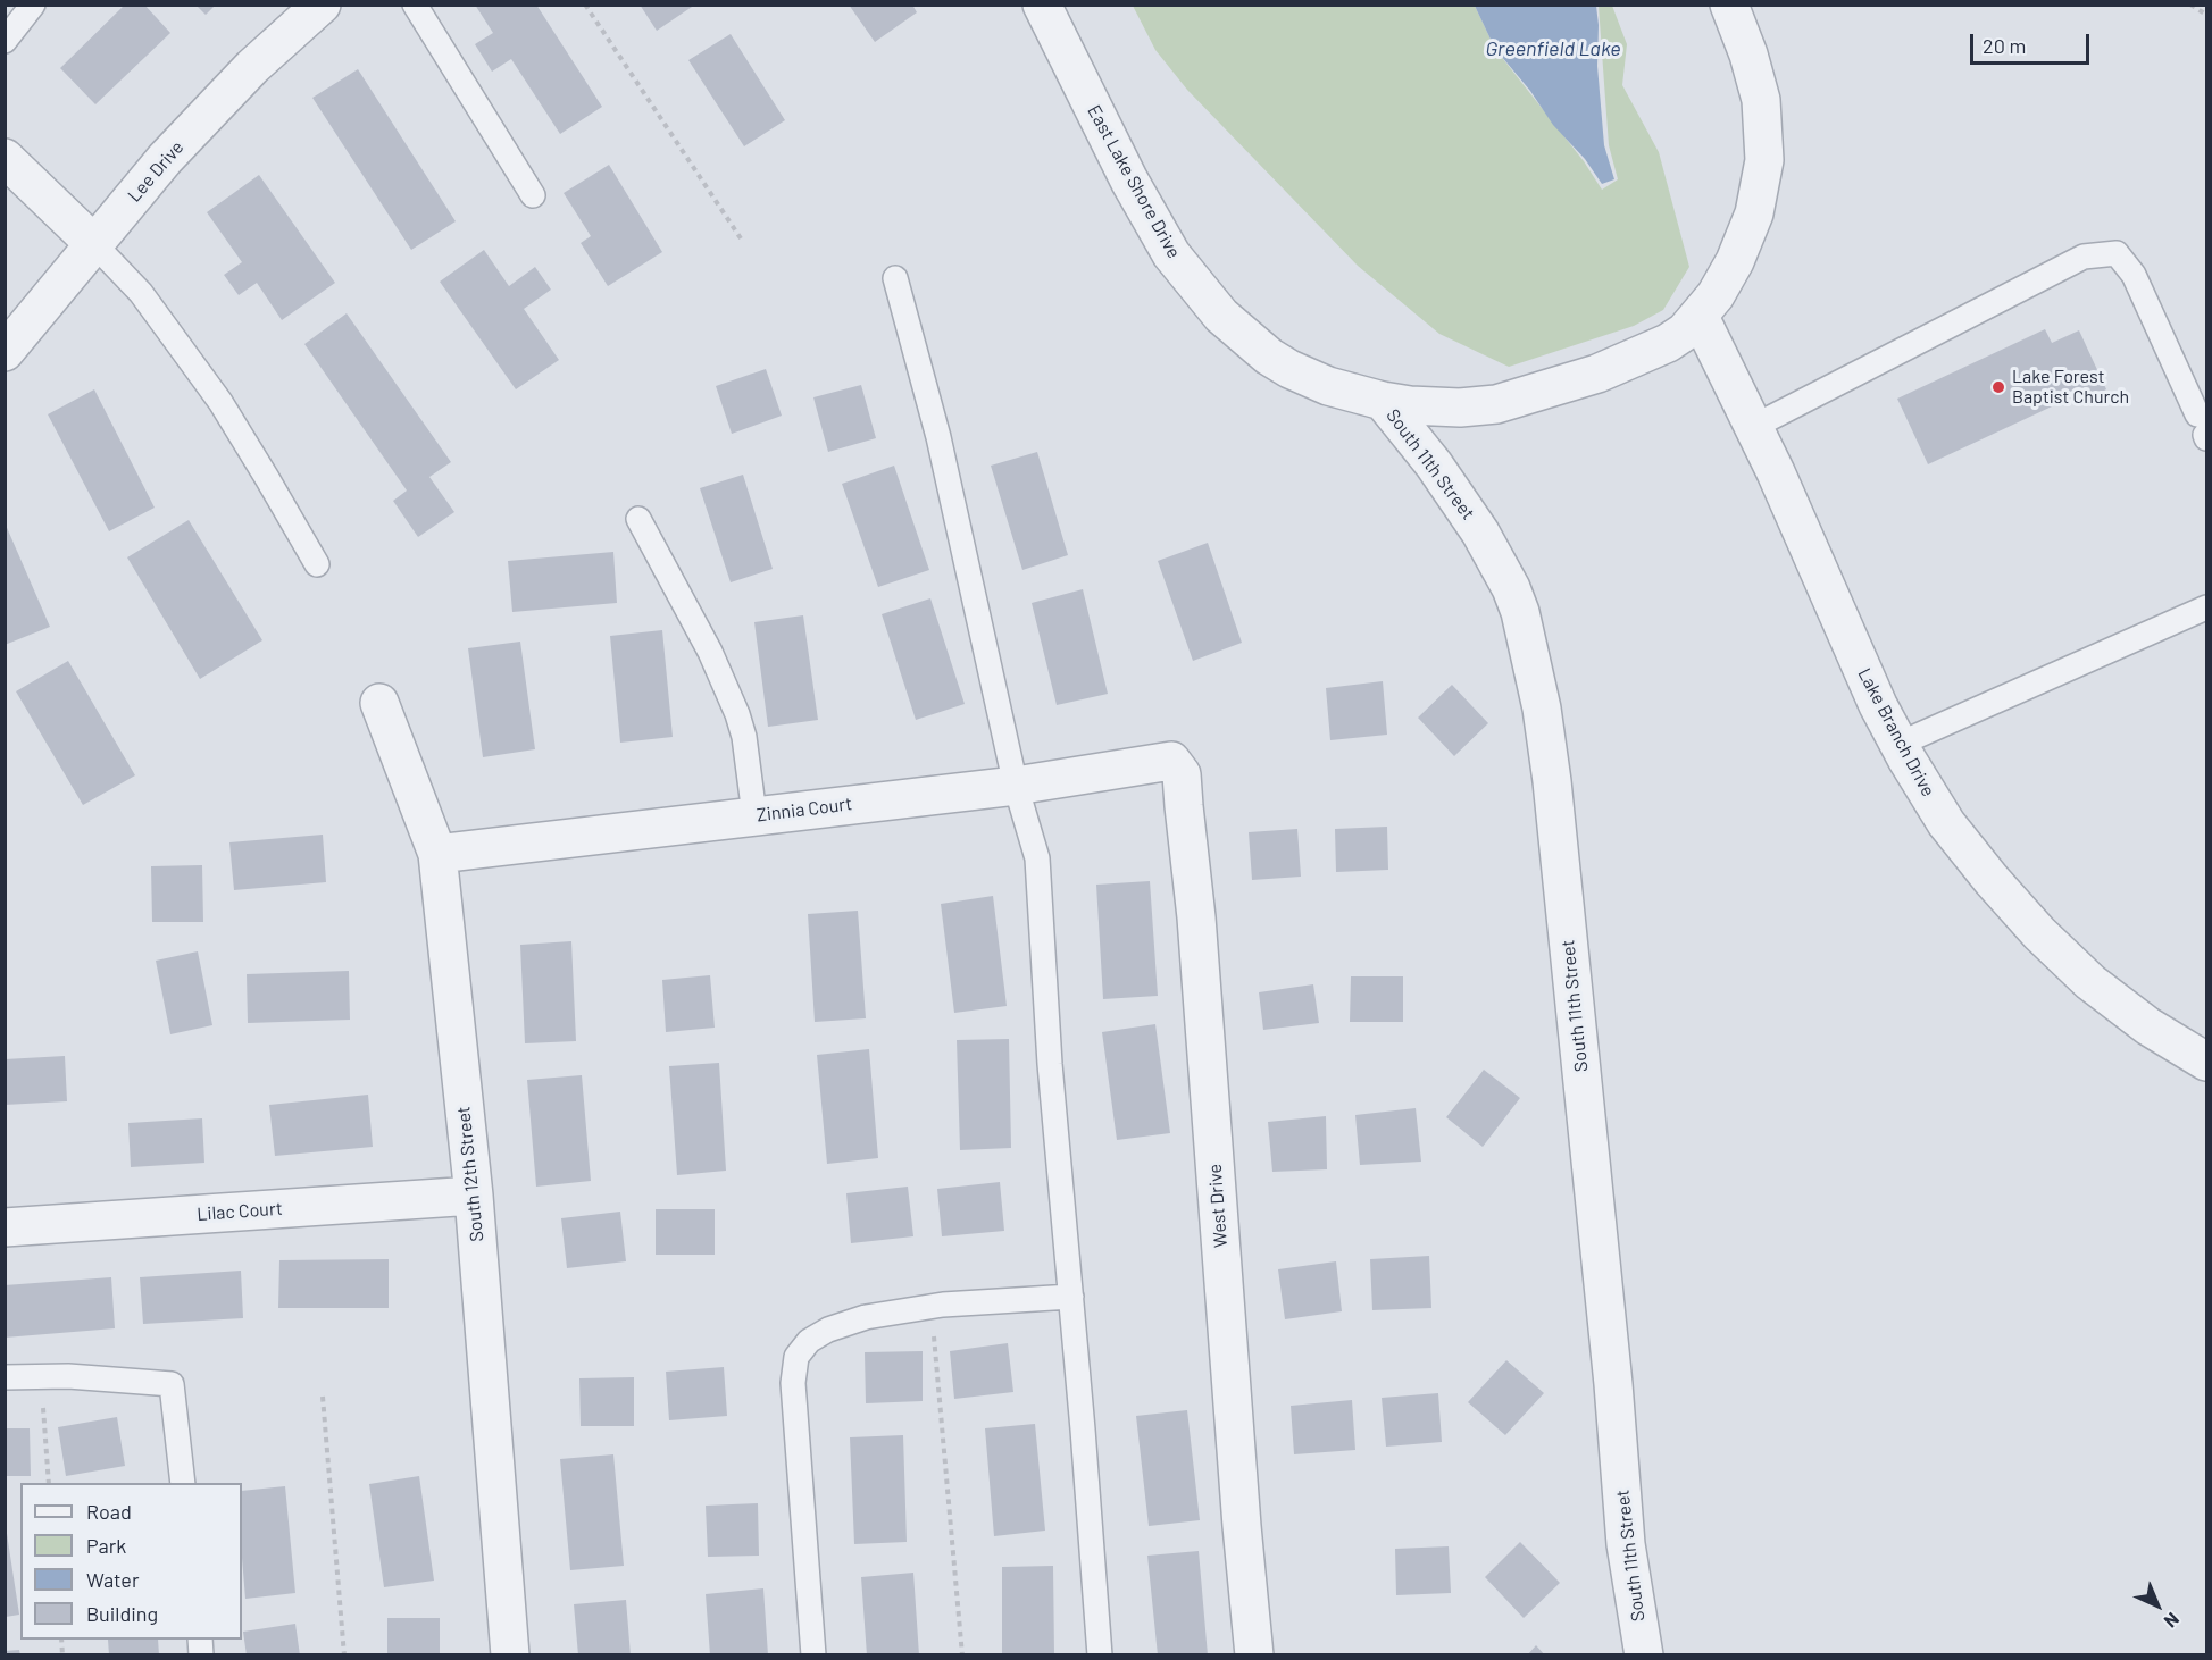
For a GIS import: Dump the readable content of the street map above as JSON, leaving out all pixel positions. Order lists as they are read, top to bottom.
{
  "streets": {
    "street": [
      "Lee Drive",
      "East Lake Shore Drive",
      "South 11th Street",
      "Lake Branch Drive",
      "Zinnia Court",
      "South 12th Street",
      "West Drive",
      "Lilac Court"
    ]
  },
  "crossings": [
    ["East Lake Shore Drive", "South 11th Street"],
    ["East Lake Shore Drive", "Lake Branch Drive"],
    ["Zinnia Court", "South 12th Street"],
    ["Zinnia Court", "West Drive"],
    ["South 12th Street", "Lilac Court"]
  ],
  "water": ["Greenfield Lake"],
  "places": ["Lake Forest Baptist Church"],
  "legend": [
    "Road",
    "Park",
    "Water",
    "Building"
  ],
  "scale_bar": "20 m",
  "north": "bottom right"
}
